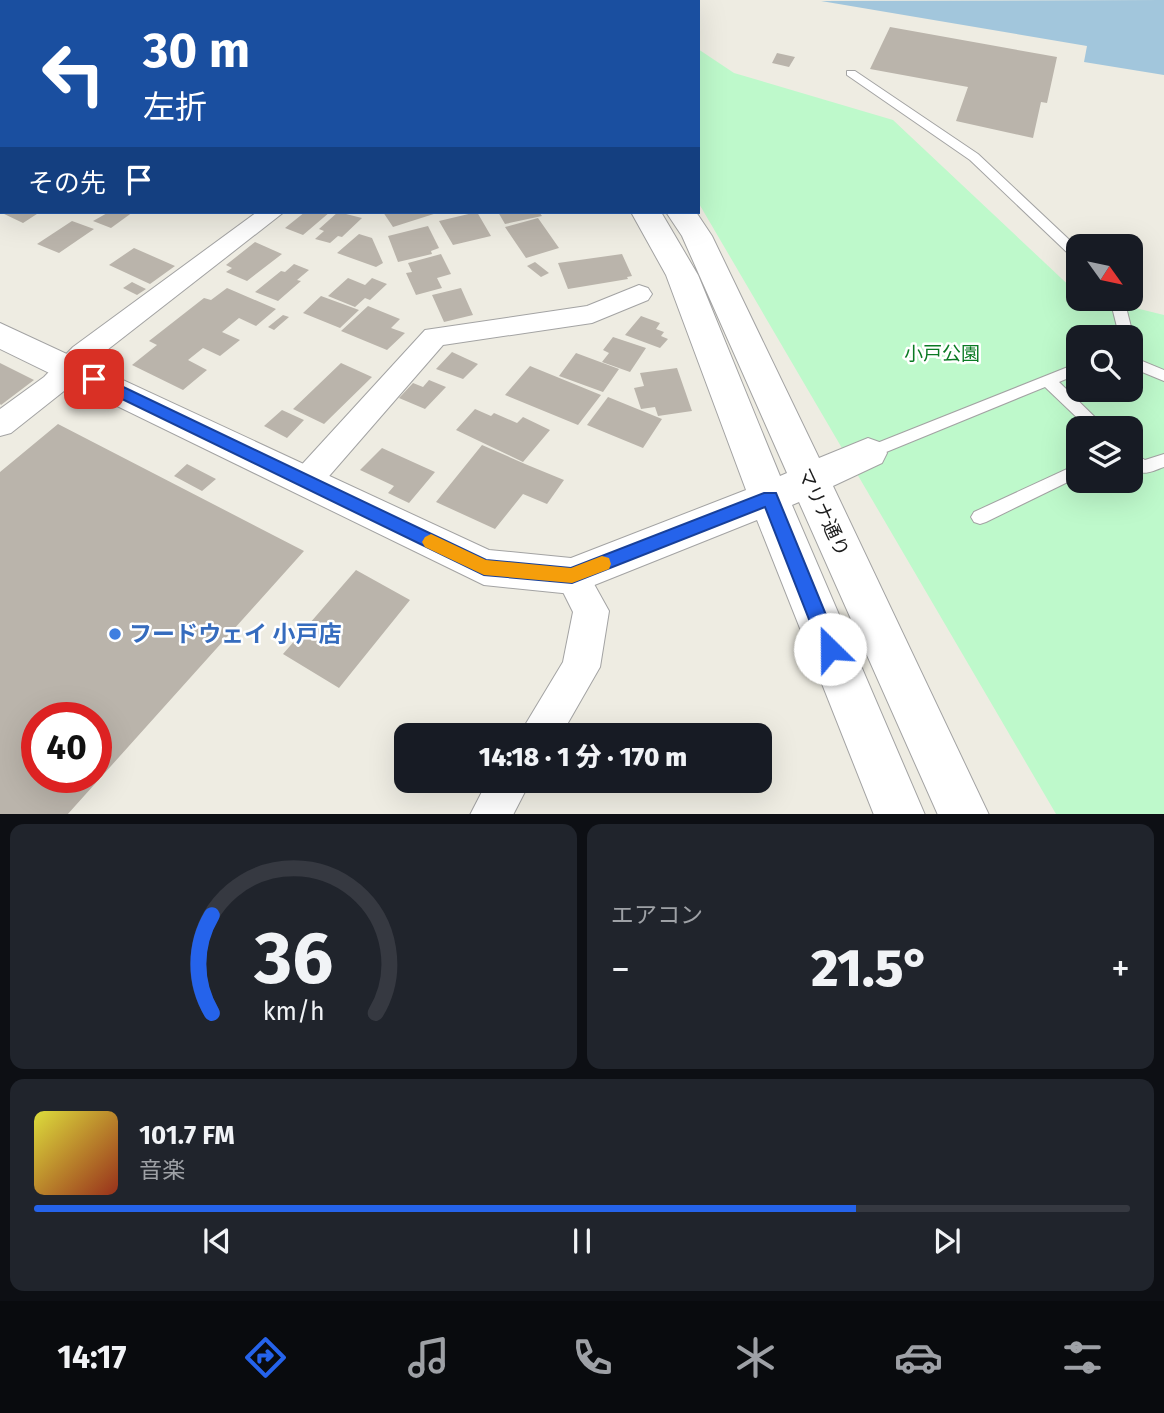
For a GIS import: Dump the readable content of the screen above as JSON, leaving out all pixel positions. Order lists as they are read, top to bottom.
{
  "streets": {
    "street": ["マリナ通り"]
  },
  "parks": ["小戸公園"],
  "places": ["フードウェイ 小戸店"],
  "north": "bottom right",
  "page": {
    "turn": ["30 m", "左折"],
    "then": "その先",
    "limit": "40",
    "trip": "14:18 · 1 分 · 170 m",
    "tile": "エアコン",
    "heat": ["−", "21.5°", "+"],
    "song": ["101.7 FM", "音楽"],
    "tabs": "14:17",
    "gauge": ["36", "km/h"]
  }
}
